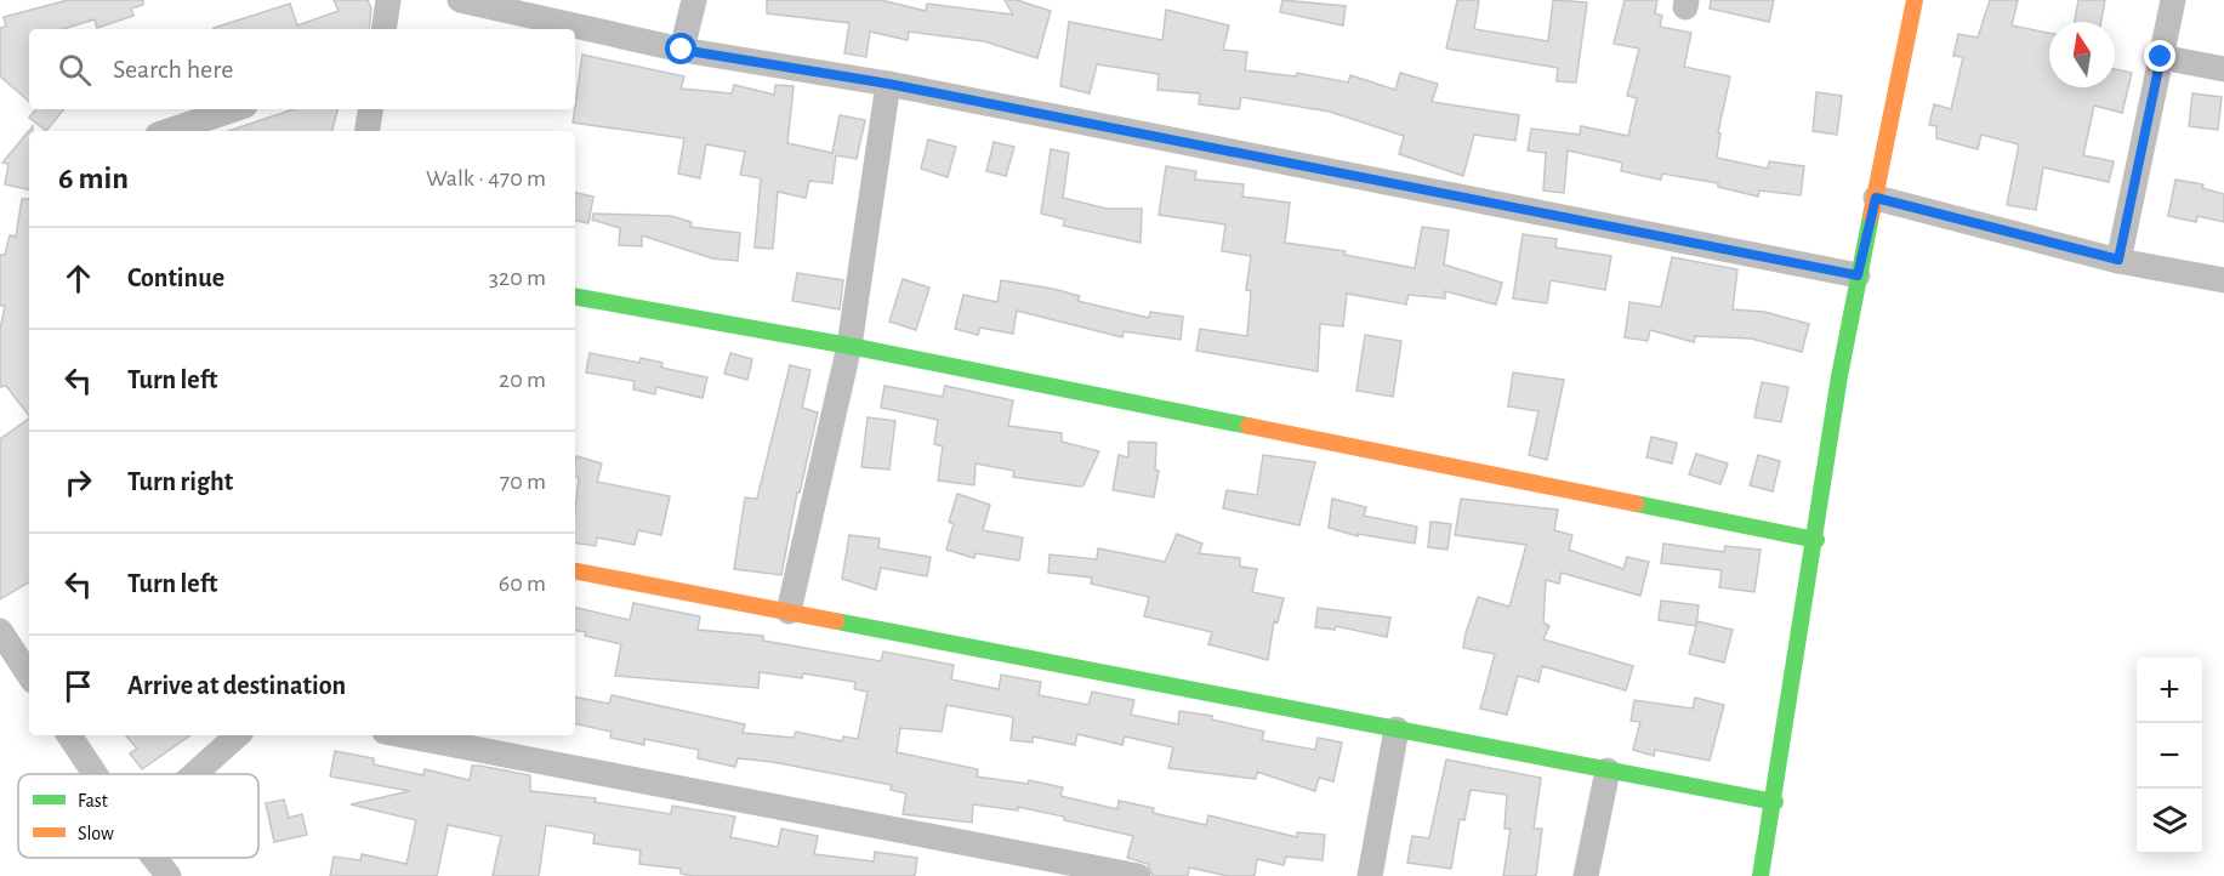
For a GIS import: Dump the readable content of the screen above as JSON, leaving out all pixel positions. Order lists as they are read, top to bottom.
{
  "legend": ["Fast", "Slow"],
  "north": "top",
  "page": {
    "search": "Search here",
    "heading": ["6 min", "Walk · 470 m"],
    "list": [
      ["Continue", "320 m"],
      ["Turn left", "20 m"],
      ["Turn right", "70 m"],
      ["Turn left", "60 m"],
      "Arrive at destination"
    ],
    "map_buttons": ["+", "−"]
  }
}
